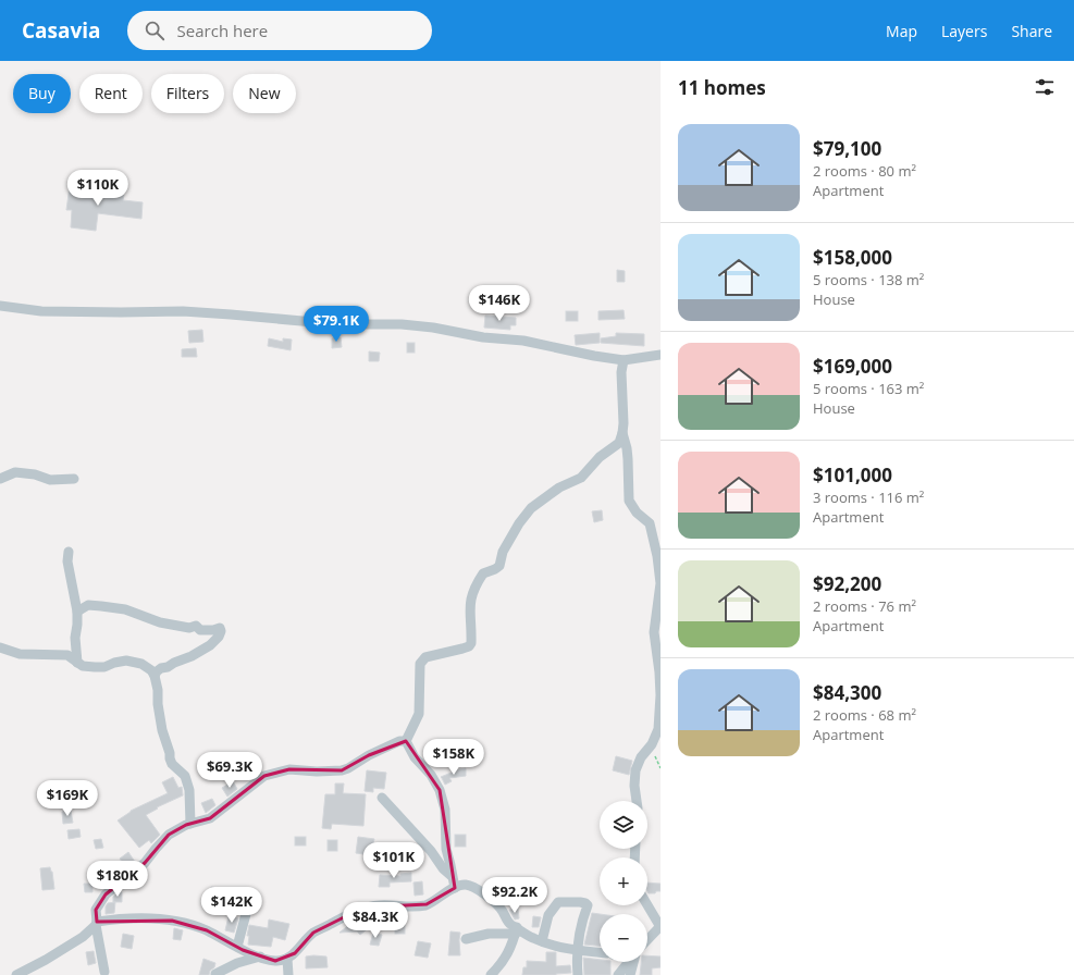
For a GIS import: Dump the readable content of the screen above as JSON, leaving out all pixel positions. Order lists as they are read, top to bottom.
{
  "page": {
    "header": "Casavia",
    "search": "Search here",
    "nav": ["Map", "Layers", "Share"],
    "heading": "11 homes",
    "chip": [
      "Buy",
      "Rent",
      "Filters",
      "New"
    ],
    "list": [
      {
        "name": "$79,100",
        "note": "2 rooms · 80 m² · Apartment"
      },
      {
        "name": "$158,000",
        "note": "5 rooms · 138 m² · House"
      },
      {
        "name": "$169,000",
        "note": "5 rooms · 163 m² · House"
      },
      {
        "name": "$101,000",
        "note": "3 rooms · 116 m² · Apartment"
      },
      {
        "name": "$92,200",
        "note": "2 rooms · 76 m² · Apartment"
      },
      {
        "name": "$84,300",
        "note": "2 rooms · 68 m² · Apartment"
      }
    ],
    "price": [
      "$110K",
      "$146K",
      "$79.1K",
      "$158K",
      "$69.3K",
      "$169K",
      "$101K",
      "$180K",
      "$92.2K",
      "$142K",
      "$84.3K"
    ],
    "map_buttons": ["+", "−"]
  }
}
